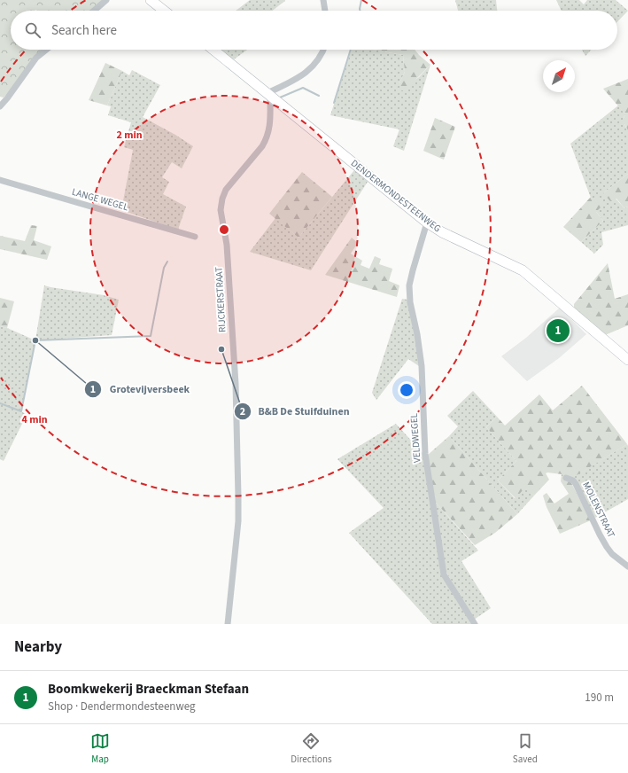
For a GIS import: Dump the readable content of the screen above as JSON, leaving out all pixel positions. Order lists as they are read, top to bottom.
{
  "streets": {
    "main road": ["DENDERMONDESTEENWEG"],
    "street": [
      "LANGE WEGEL",
      "RIJCKERSTRAAT",
      "VELDWEGEL",
      "MOLENSTRAAT"
    ]
  },
  "crossings": [
    ["DENDERMONDESTEENWEG", "RIJCKERSTRAAT"],
    ["DENDERMONDESTEENWEG", "VELDWEGEL"]
  ],
  "places": ["Grotevijversbeek", "B&B De Stuifduinen"],
  "north": "top right",
  "page": {
    "search": "Search here",
    "pins": "1",
    "heading": "Nearby",
    "list": [
      {
        "mark": "1",
        "name": "Boomkwekerij Braeckman Stefaan",
        "note": "Shop · Dendermondesteenweg",
        "value": "190 m"
      }
    ],
    "nav": ["Map", "Directions", "Saved"]
  },
  "rings": ["2 min", "4 min"]
}
